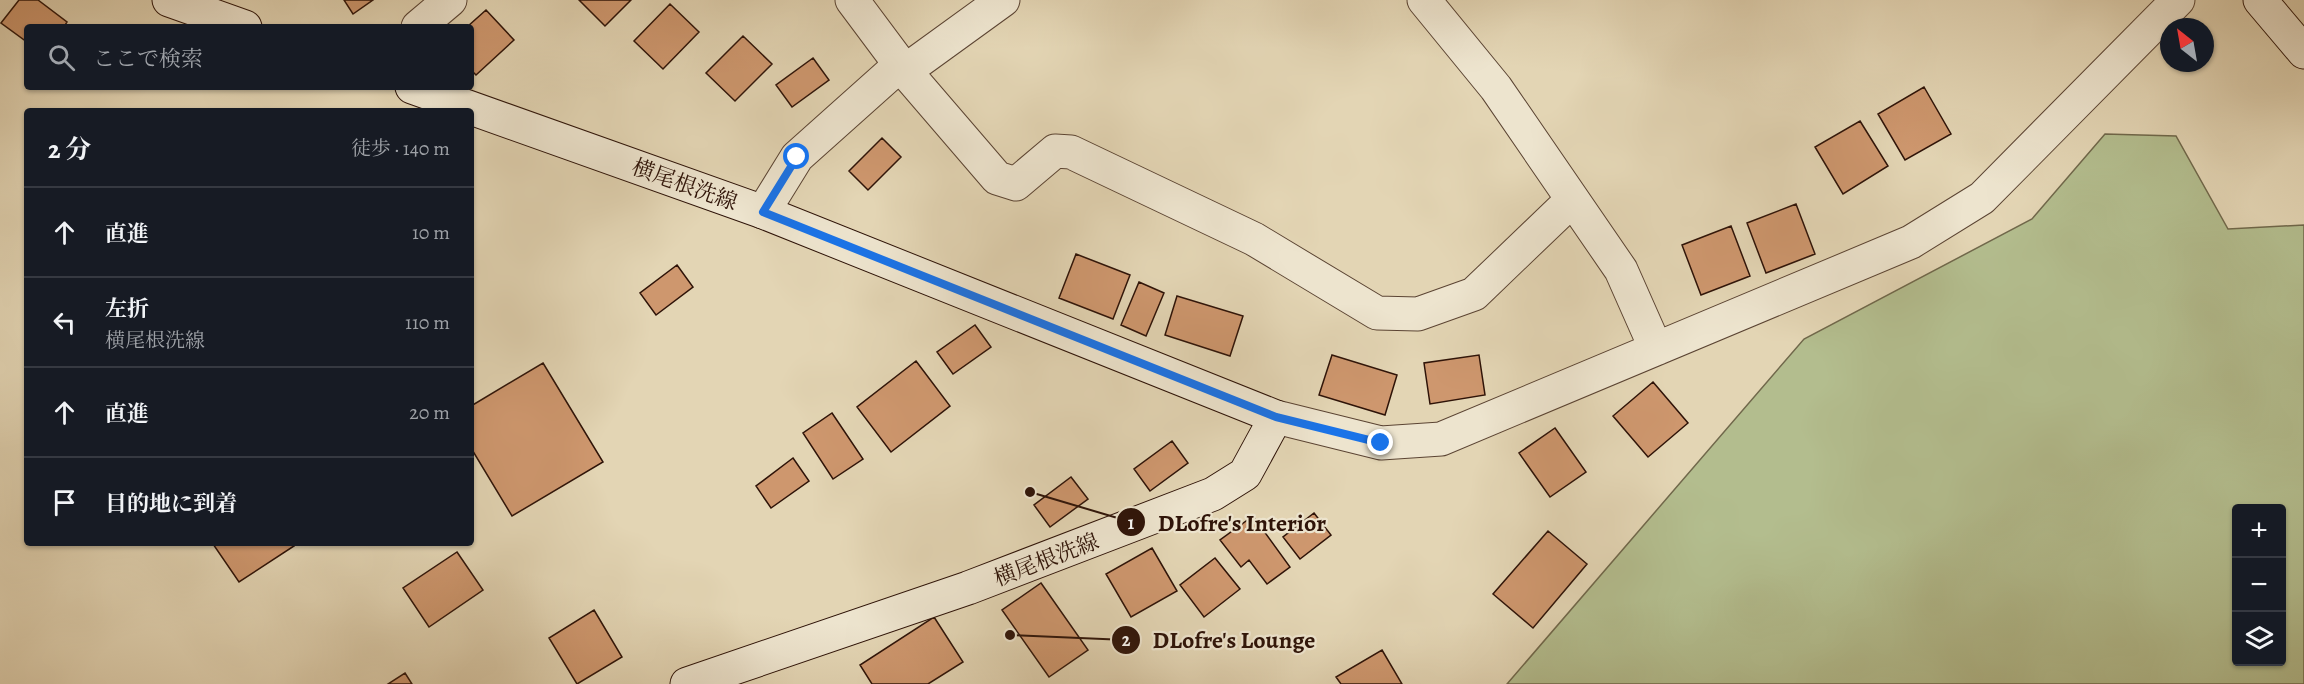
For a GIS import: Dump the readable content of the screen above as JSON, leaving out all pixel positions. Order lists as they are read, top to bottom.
{
  "streets": {
    "street": ["横尾根洗線"]
  },
  "places": ["DLofre's Interior", "DLofre's Lounge"],
  "north": "top left",
  "page": {
    "search": "ここで検索",
    "heading": ["2 分", "徒歩 · 140 m"],
    "list": [
      ["直進", "10 m"],
      ["左折", "横尾根洗線", "110 m"],
      ["直進", "20 m"],
      "目的地に到着"
    ],
    "map_buttons": ["+", "−"]
  }
}
